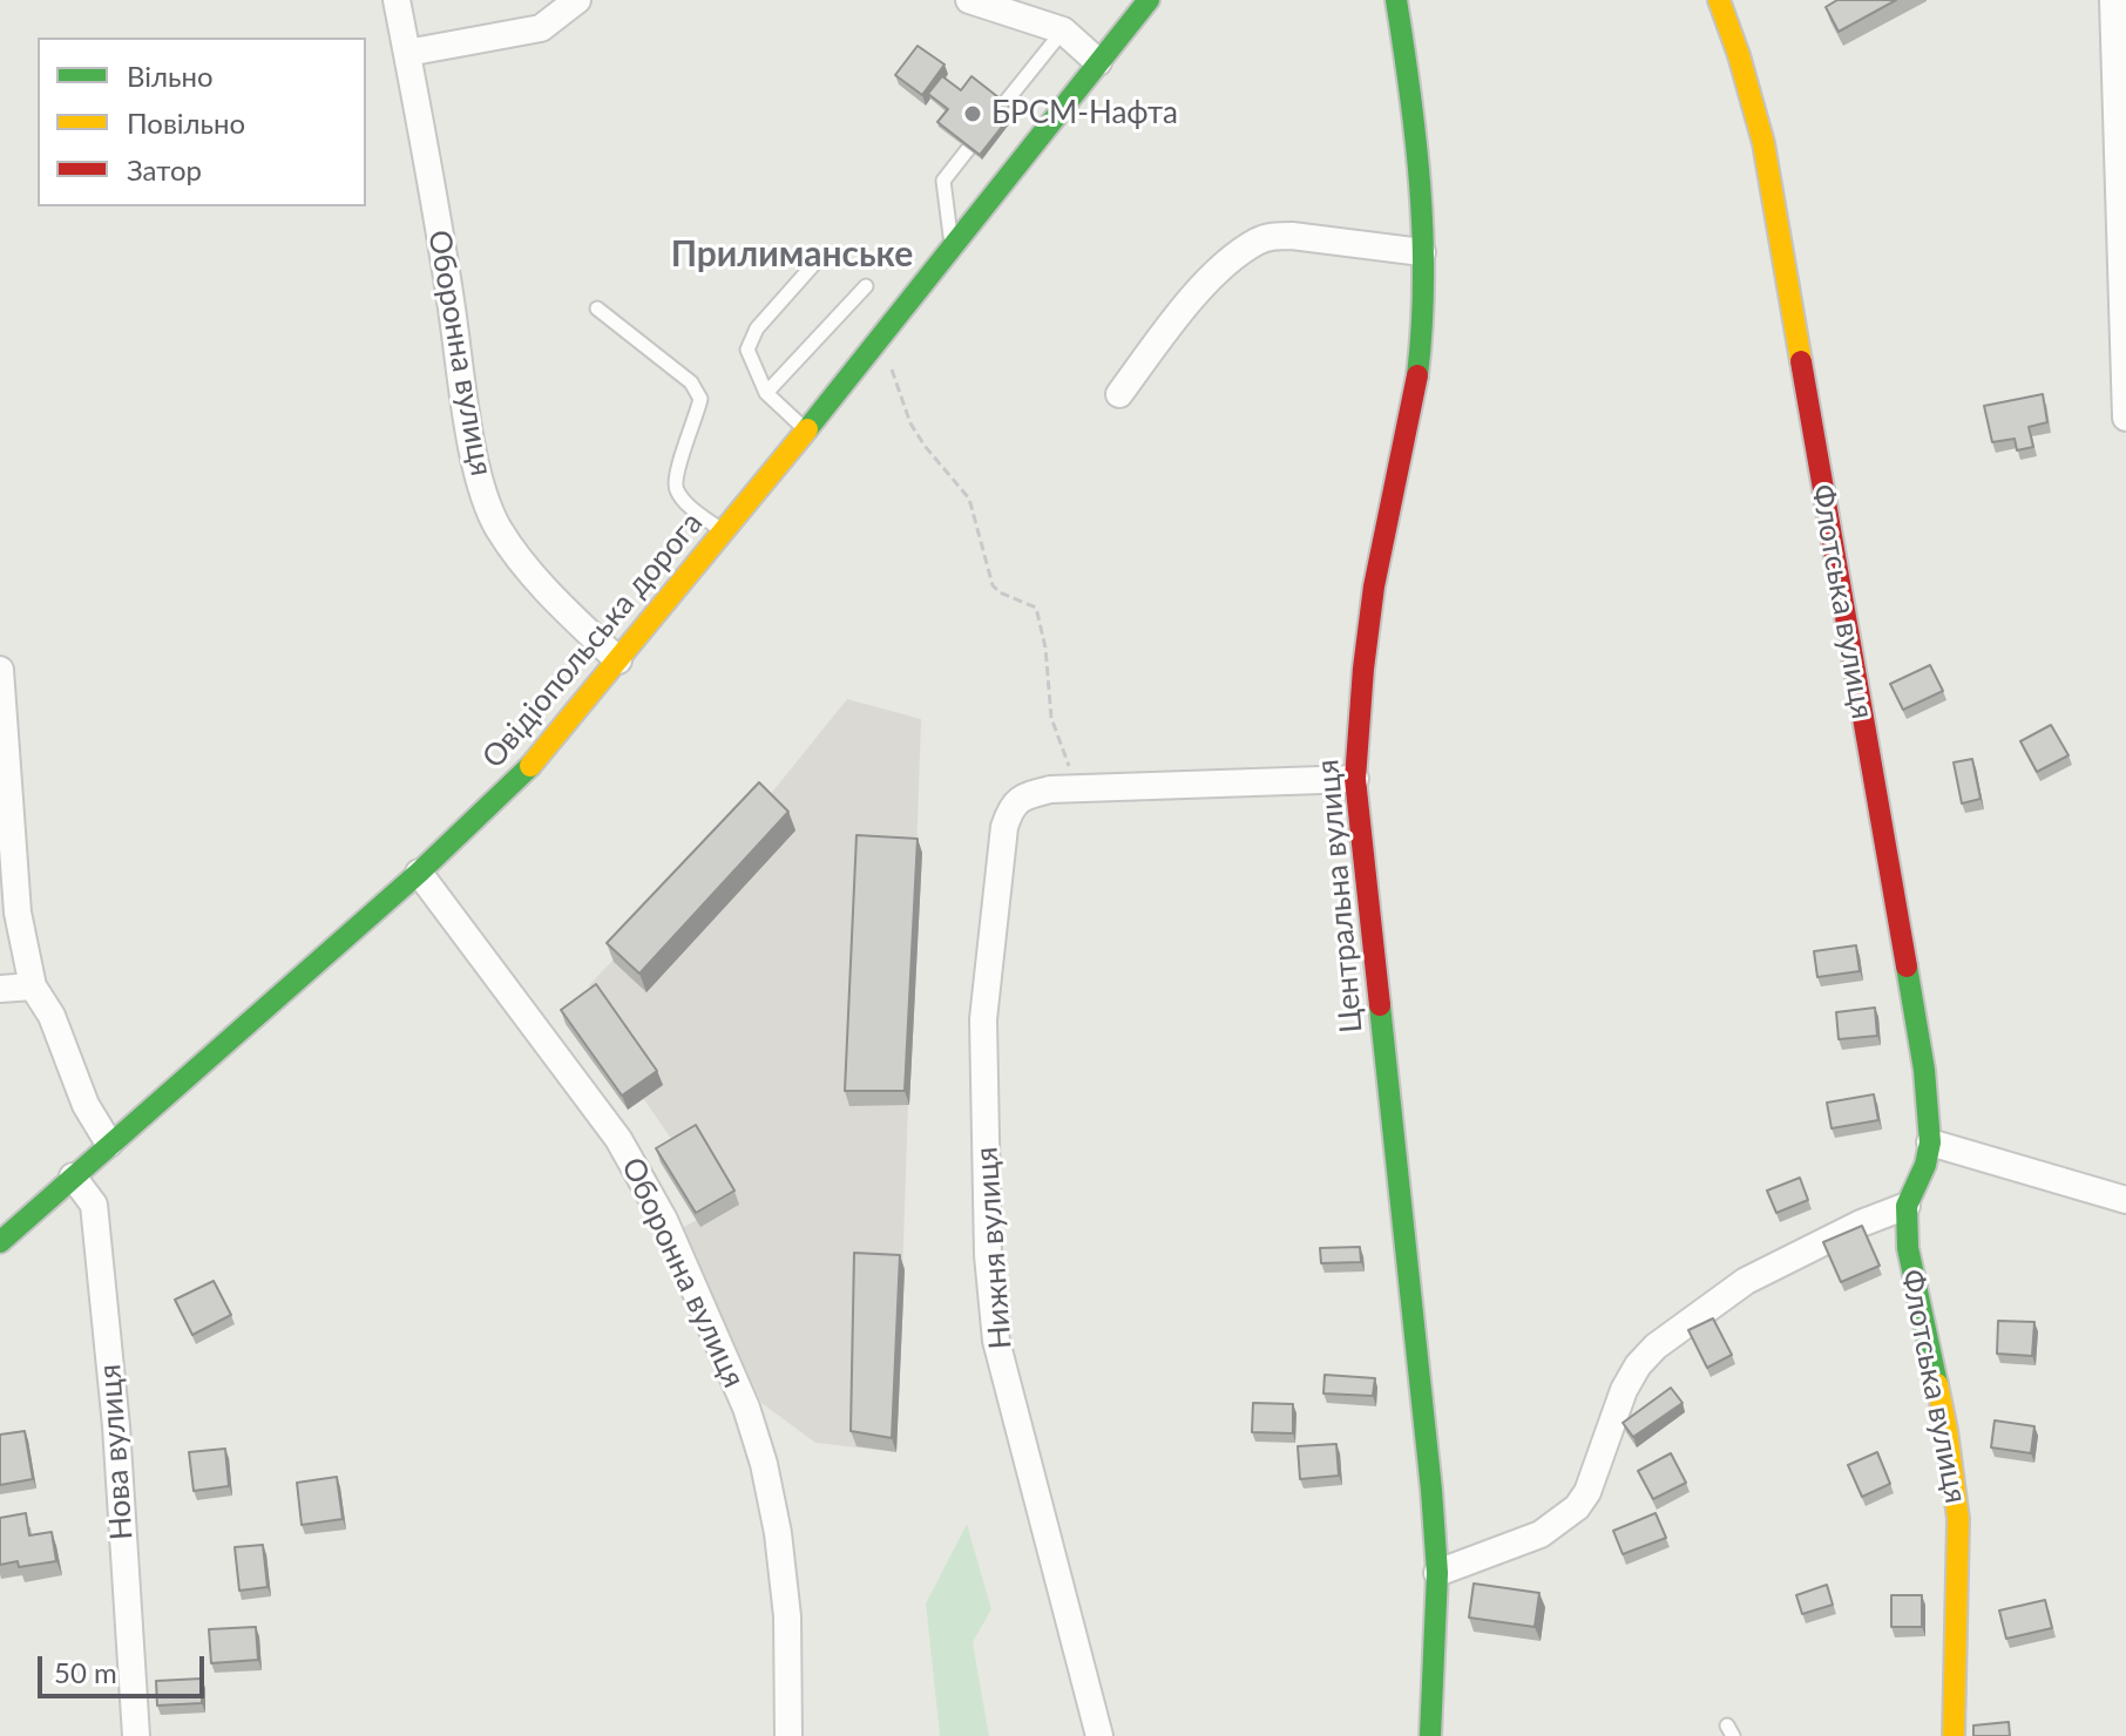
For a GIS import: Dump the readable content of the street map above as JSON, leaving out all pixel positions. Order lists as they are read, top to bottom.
{
  "streets": {
    "street": [
      "Оборонна вулиця",
      "Флотська вулиця",
      "Овідіопольська дорога",
      "Центральна вулиця",
      "Нижня вулиця",
      "Нова вулиця"
    ]
  },
  "crossings": [
    ["Оборонна вулиця", "Овідіопольська дорога"],
    ["Овідіопольська дорога", "Нова вулиця"]
  ],
  "districts": ["Прилиманське"],
  "places": ["БРСМ-Нафта"],
  "legend": ["Вільно", "Повільно", "Затор"],
  "scale_bar": "50 m"
}
